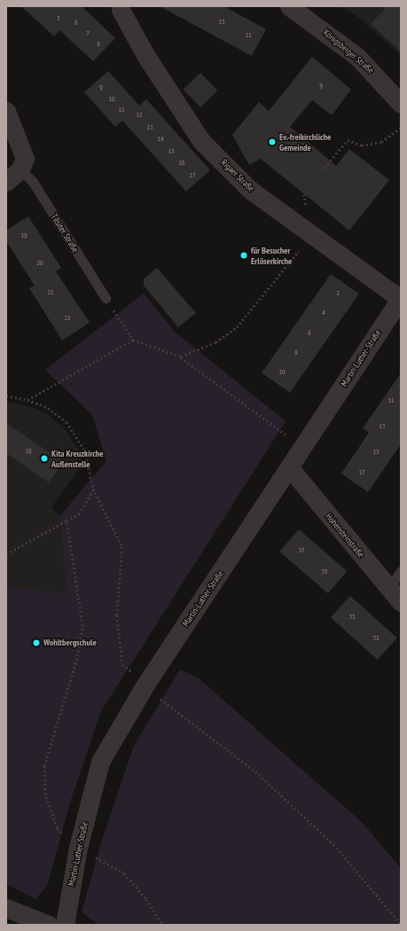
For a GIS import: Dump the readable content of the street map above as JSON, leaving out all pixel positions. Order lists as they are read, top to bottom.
{
  "streets": {
    "street": [
      "Königsberger Straße",
      "Rigaer Straße",
      "Martin-Luther-Straße",
      "Hohensteinstraße"
    ],
    "lane": ["Tilsiter Straße"]
  },
  "crossings": [
    ["Rigaer Straße", "Martin-Luther-Straße"],
    ["Martin-Luther-Straße", "Hohensteinstraße"]
  ],
  "places": [
    "Ev.-freikirchliche Gemeinde",
    "für Besucher Erlöserkirche",
    "Kita Kreuzkirche Außenstelle",
    "Wohltbergschule"
  ],
  "house_numbers": [
    "5",
    "13",
    "6",
    "7",
    "11",
    "8",
    "9",
    "9",
    "10",
    "11",
    "12",
    "13",
    "14",
    "15",
    "16",
    "17",
    "19",
    "20",
    "21",
    "2",
    "4",
    "22",
    "6",
    "8",
    "10",
    "11",
    "13",
    "19",
    "15",
    "17",
    "37",
    "35",
    "33",
    "31"
  ]
}
